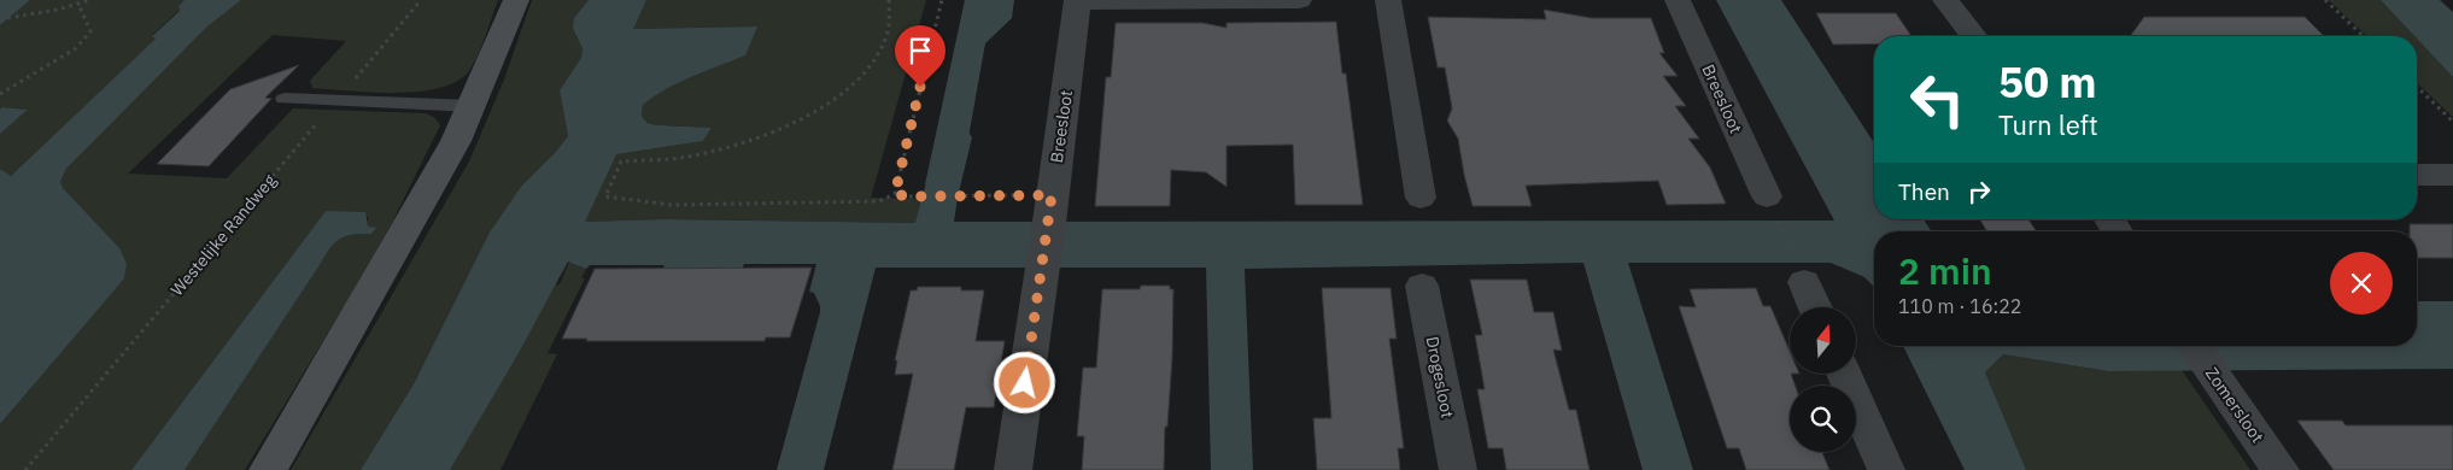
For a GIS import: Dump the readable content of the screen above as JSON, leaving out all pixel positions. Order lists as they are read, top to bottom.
{
  "streets": {
    "street": ["Breesloot", "Drogesloot", "Zomersloot"],
    "path": ["Westelijke Randweg"]
  },
  "north": "top",
  "page": {
    "turn": ["50 m", "Turn left"],
    "then": "Then",
    "heading": ["2 min", "110 m · 16:22"]
  }
}
